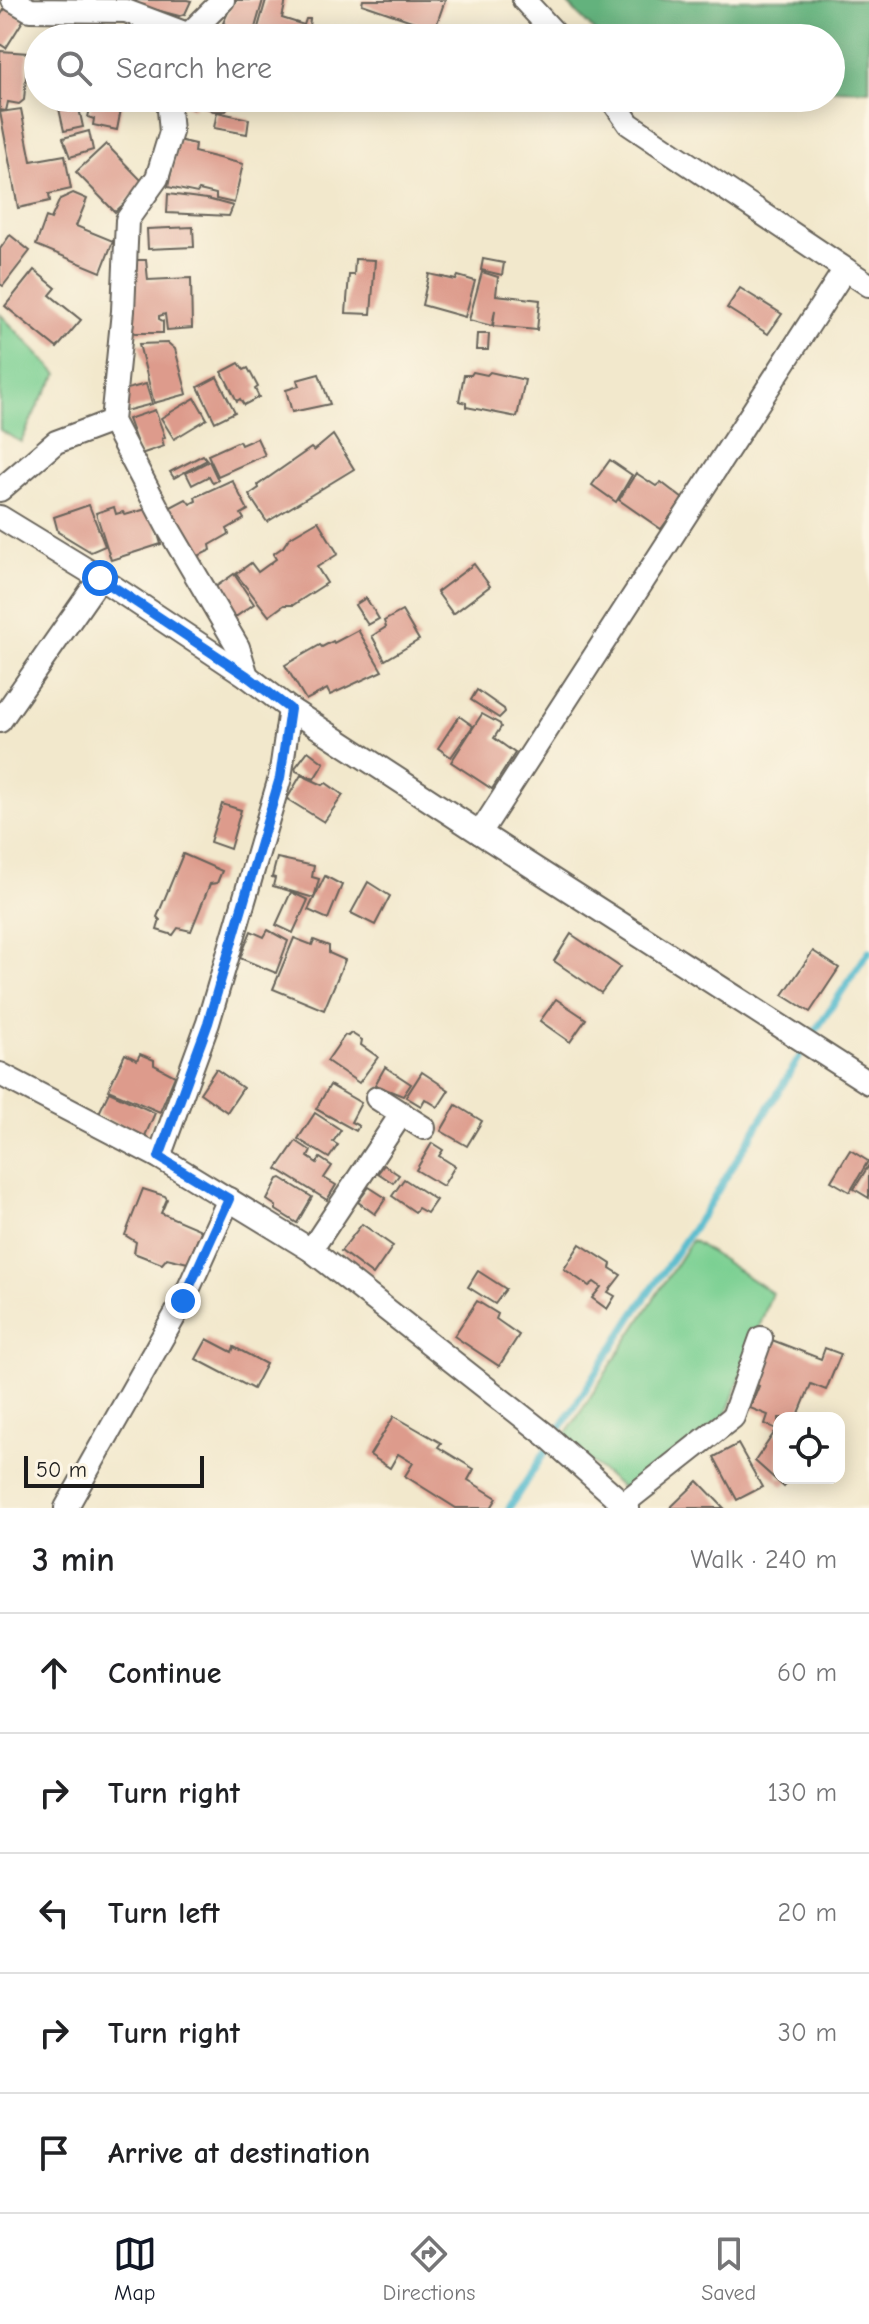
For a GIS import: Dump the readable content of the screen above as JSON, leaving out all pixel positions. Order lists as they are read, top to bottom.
{
  "scale_bar": "50 m",
  "page": {
    "search": "Search here",
    "scale": "50 m",
    "heading": ["3 min", "Walk · 240 m"],
    "list": [
      ["Continue", "60 m"],
      ["Turn right", "130 m"],
      ["Turn left", "20 m"],
      ["Turn right", "30 m"],
      "Arrive at destination"
    ],
    "nav": ["Map", "Directions", "Saved"]
  }
}
